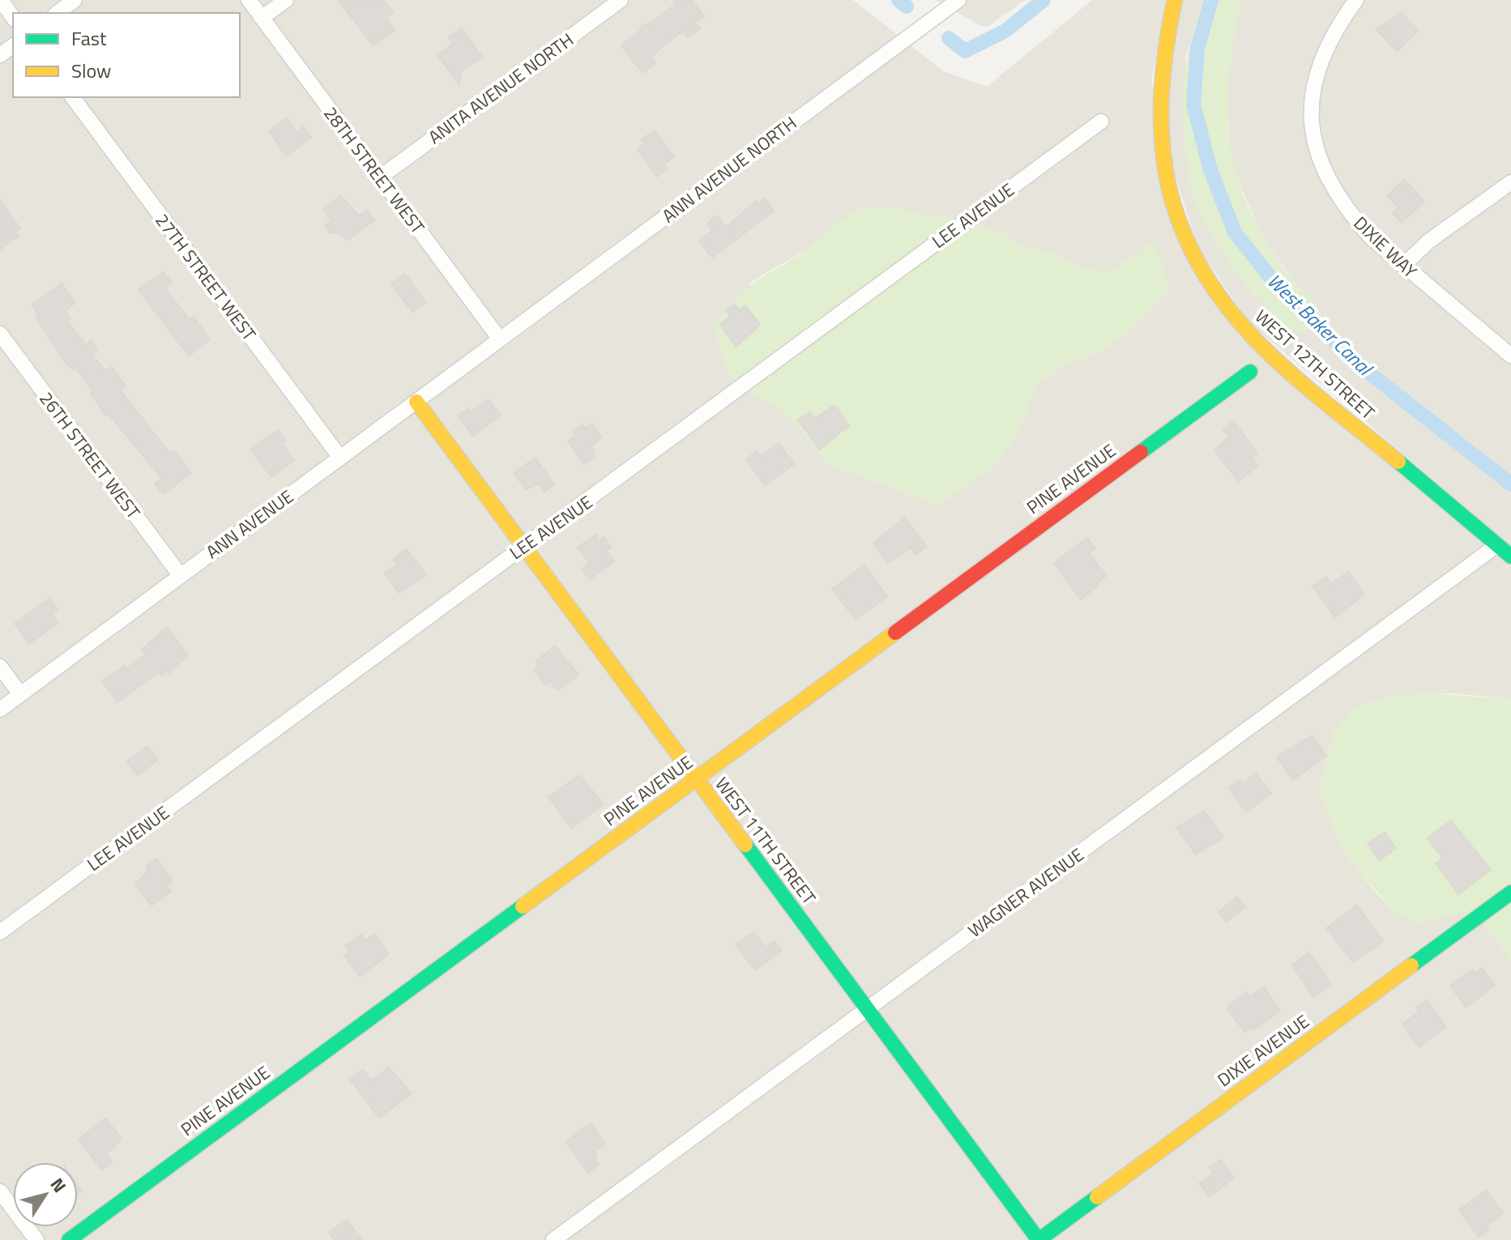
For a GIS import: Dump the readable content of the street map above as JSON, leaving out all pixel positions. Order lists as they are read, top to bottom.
{
  "streets": {
    "street": [
      "ANITA AVENUE NORTH",
      "ANN AVENUE NORTH",
      "28TH STREET WEST",
      "LEE AVENUE",
      "DIXIE WAY",
      "27TH STREET WEST",
      "WEST 12TH STREET",
      "26TH STREET WEST",
      "PINE AVENUE",
      "ANN AVENUE",
      "WEST 11TH STREET",
      "WAGNER AVENUE",
      "DIXIE AVENUE"
    ]
  },
  "crossings": [
    ["ANITA AVENUE NORTH", "28TH STREET WEST"],
    ["ANN AVENUE NORTH", "28TH STREET WEST"],
    ["ANN AVENUE NORTH", "ANN AVENUE"],
    ["28TH STREET WEST", "ANN AVENUE"],
    ["LEE AVENUE", "WEST 11TH STREET"],
    ["27TH STREET WEST", "ANN AVENUE"],
    ["WEST 12TH STREET", "WAGNER AVENUE"],
    ["26TH STREET WEST", "ANN AVENUE"],
    ["PINE AVENUE", "WEST 11TH STREET"],
    ["ANN AVENUE", "WEST 11TH STREET"],
    ["WEST 11TH STREET", "WAGNER AVENUE"],
    ["WEST 11TH STREET", "DIXIE AVENUE"]
  ],
  "water": ["West Baker Canal"],
  "legend": ["Fast", "Slow"],
  "north": "top right"
}
